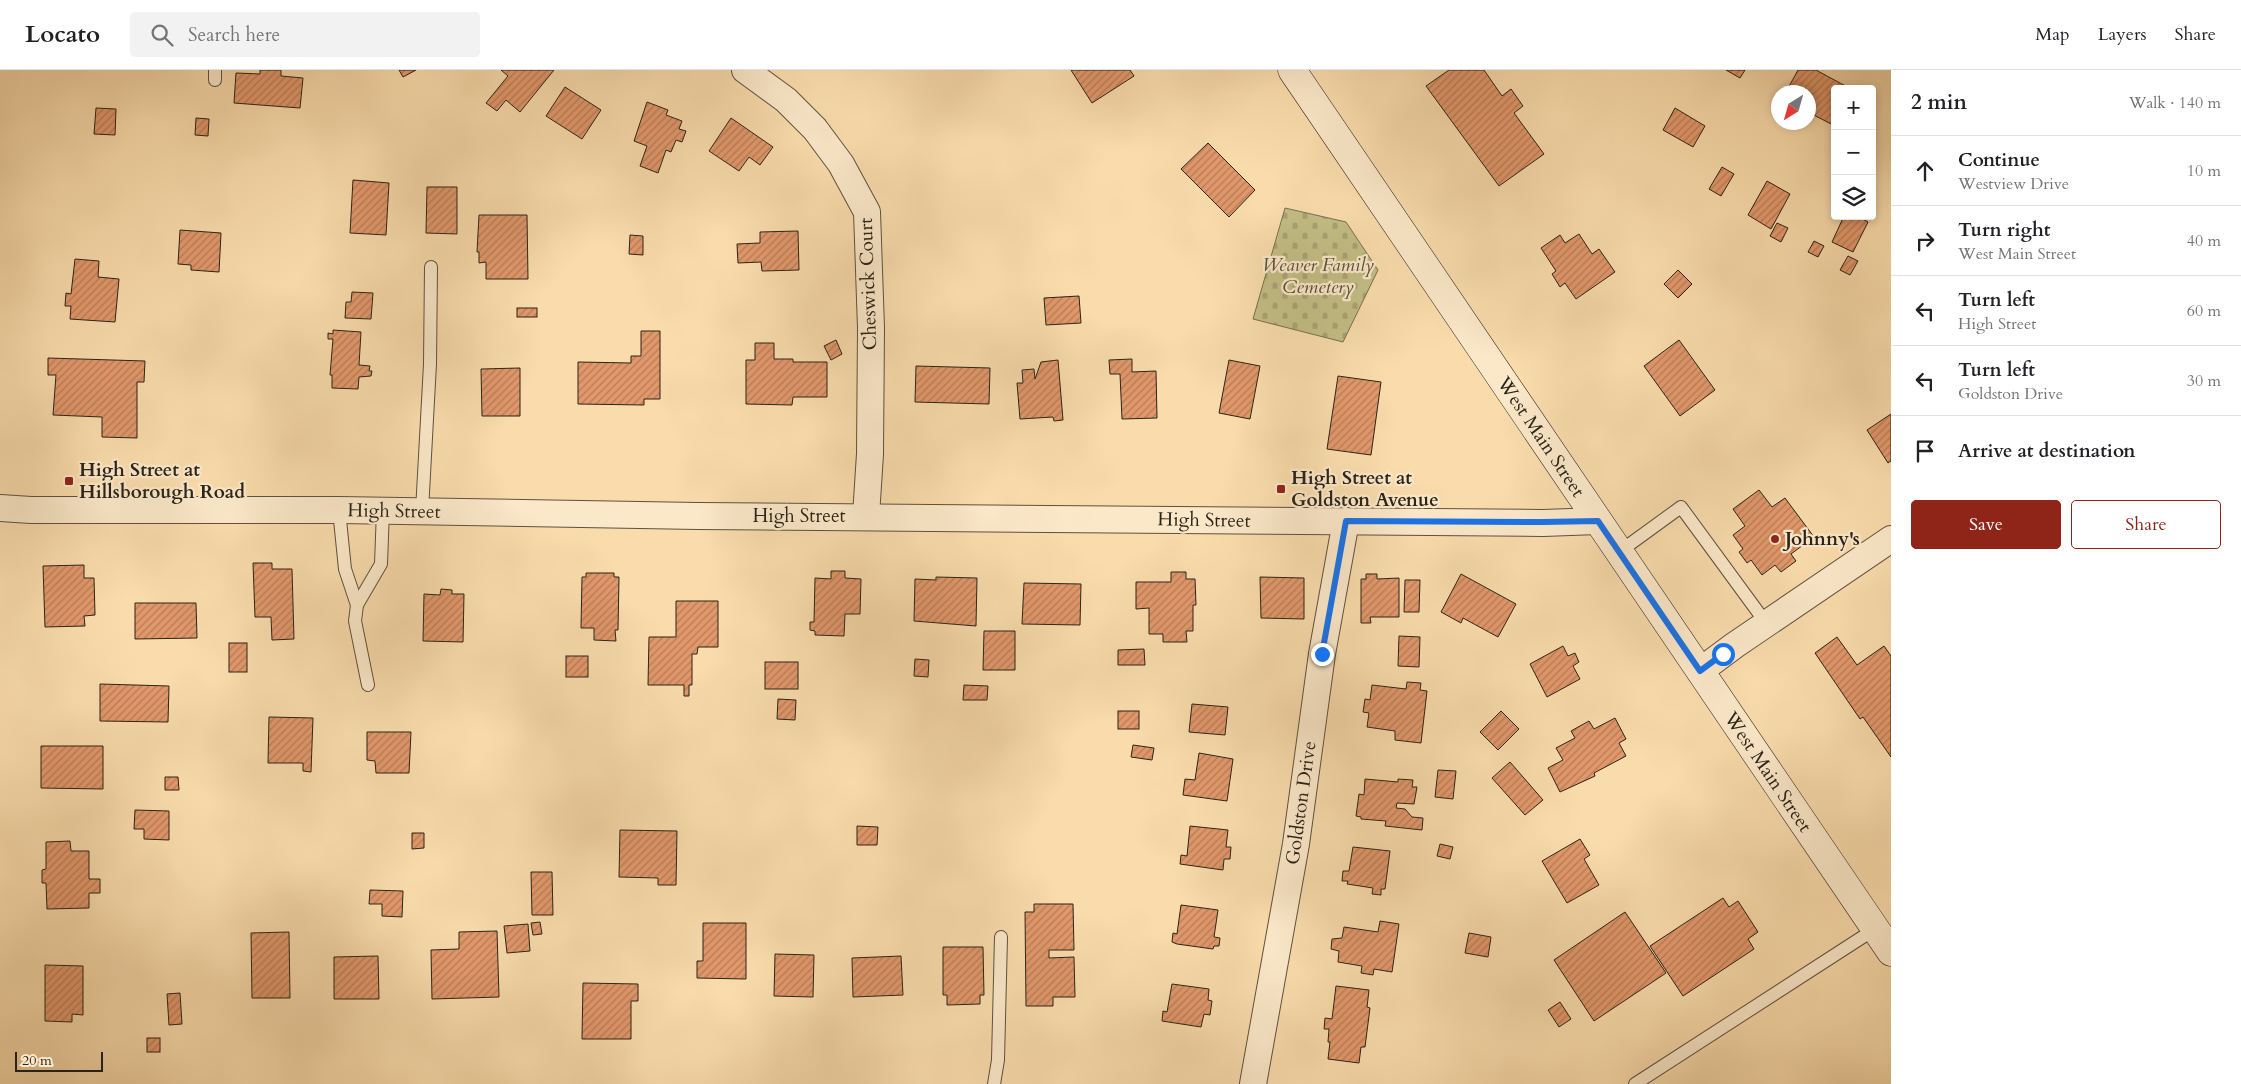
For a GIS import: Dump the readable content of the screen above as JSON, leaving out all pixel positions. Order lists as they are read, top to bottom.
{
  "streets": {
    "main road": ["West Main Street"],
    "street": ["Cheswick Court", "High Street", "Goldston Drive"]
  },
  "crossings": [
    ["Cheswick Court", "High Street"],
    ["West Main Street", "High Street"],
    ["High Street", "Goldston Drive"]
  ],
  "parks": ["Weaver Family Cemetery"],
  "places": {
    "transit": ["High Street at Hillsborough Road", "High Street at Goldston Avenue"],
    "other": ["Johnny's"]
  },
  "scale_bar": "20 m",
  "north": "bottom left",
  "page": {
    "header": "Locato",
    "search": "Search here",
    "nav": ["Map", "Layers", "Share"],
    "heading": ["2 min", "Walk · 140 m"],
    "map_buttons": ["+", "−"],
    "list": [
      ["Continue", "Westview Drive", "10 m"],
      ["Turn right", "West Main Street", "40 m"],
      ["Turn left", "High Street", "60 m"],
      ["Turn left", "Goldston Drive", "30 m"],
      "Arrive at destination"
    ],
    "buttons": ["Save", "Share"],
    "scale": "20 m"
  }
}
